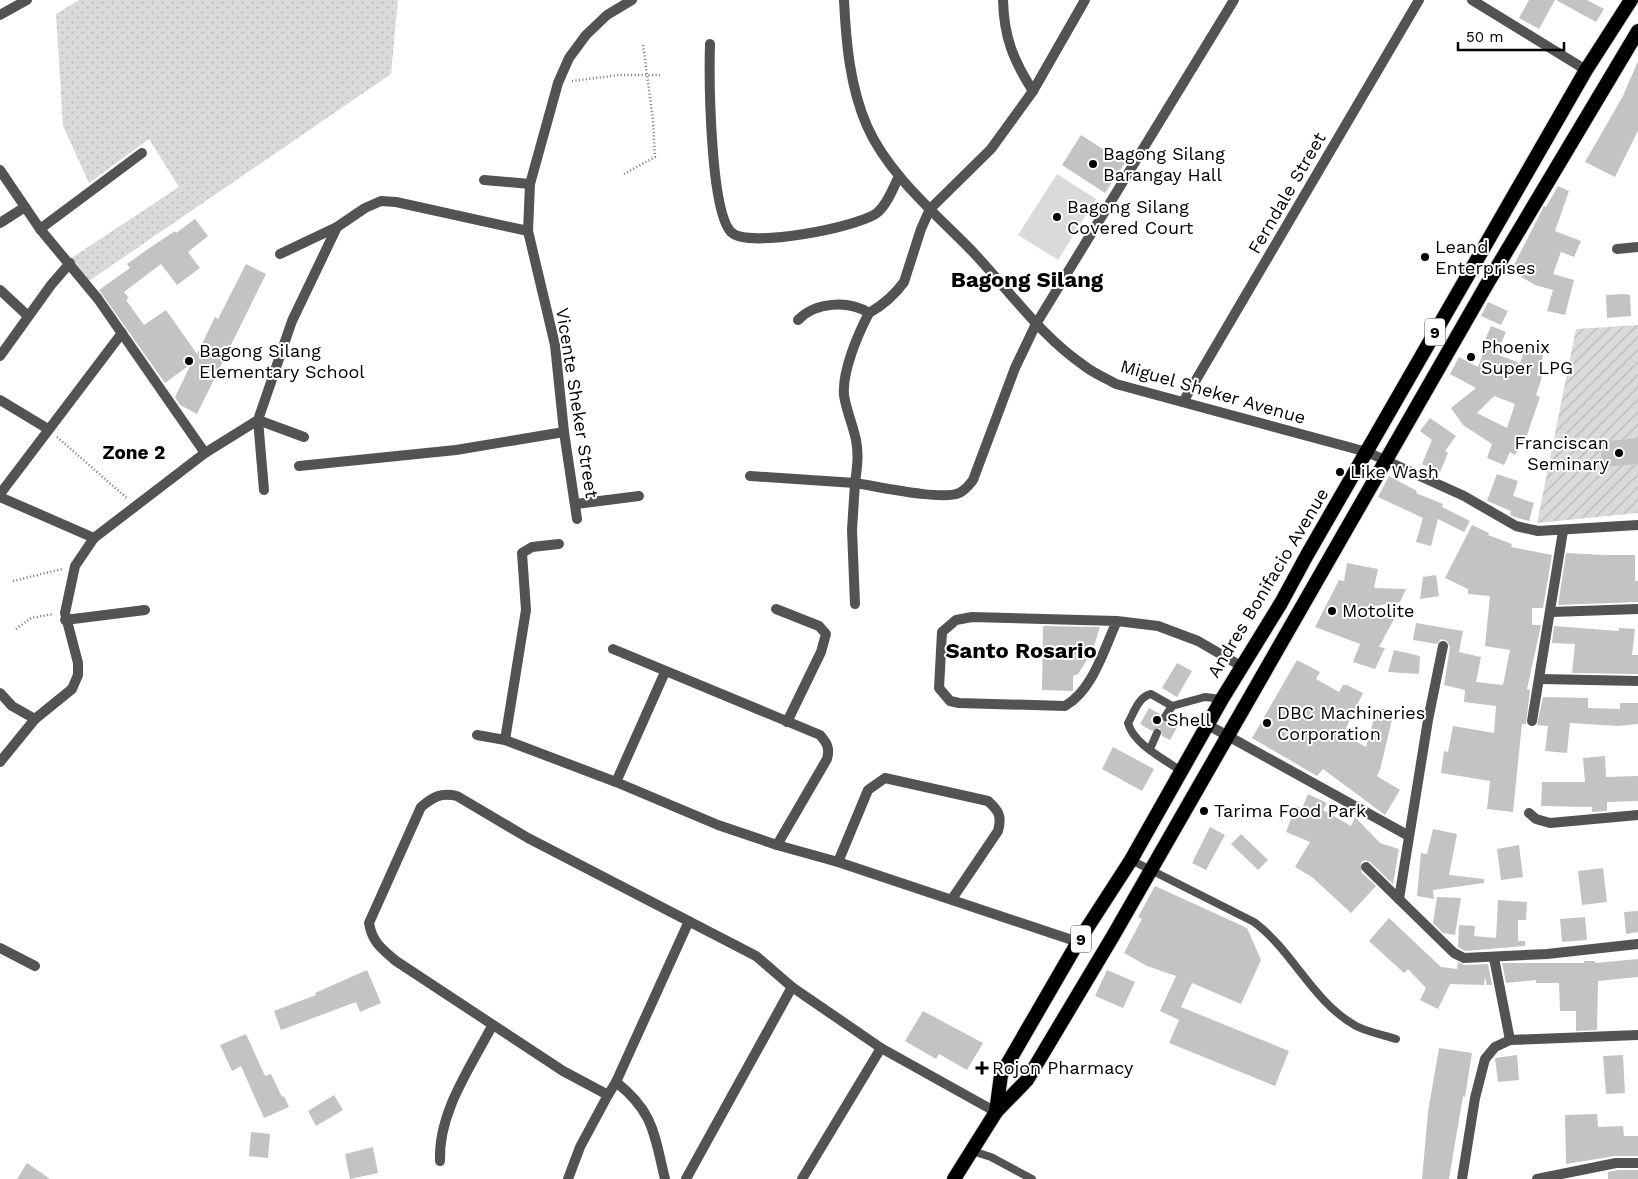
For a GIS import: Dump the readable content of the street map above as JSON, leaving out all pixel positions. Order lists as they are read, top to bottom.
{
  "streets": {
    "highway": ["9", "Andres Bonifacio Avenue"],
    "street": ["Ferndale Street", "Miguel Sheker Avenue", "Vicente Sheker Street"]
  },
  "crossings": [
    ["Ferndale Street", "Miguel Sheker Avenue"],
    ["Miguel Sheker Avenue", "Andres Bonifacio Avenue"]
  ],
  "districts": ["Bagong Silang", "Zone 2", "Santo Rosario"],
  "places": {
    "other": [
      "Bagong Silang Barangay Hall",
      "Bagong Silang Covered Court",
      "Leand Enterprises",
      "Phoenix Super LPG",
      "Bagong Silang Elementary School",
      "Franciscan Seminary",
      "Like Wash",
      "Motolite",
      "Shell",
      "DBC Machineries Corporation",
      "Tarima Food Park"
    ],
    "health": ["Rojon Pharmacy"]
  },
  "scale_bar": "50 m"
}
